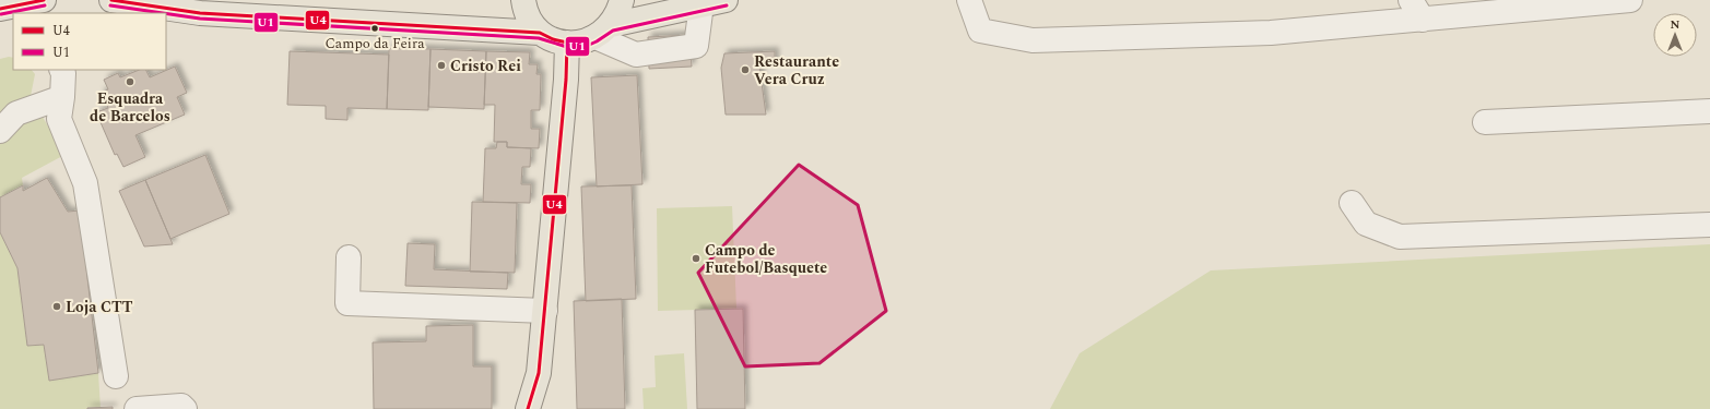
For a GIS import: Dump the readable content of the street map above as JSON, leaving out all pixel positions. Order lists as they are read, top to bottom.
{
  "places": [
    "Campo da Feira",
    "Cristo Rei",
    "Restaurante Vera Cruz",
    "Esquadra de Barcelos",
    "Campo de Futebol/Basquete",
    "Loja CTT"
  ],
  "lines": ["transit line U4", "transit line U1"],
  "legend": ["U4", "U1"],
  "north": "top"
}
